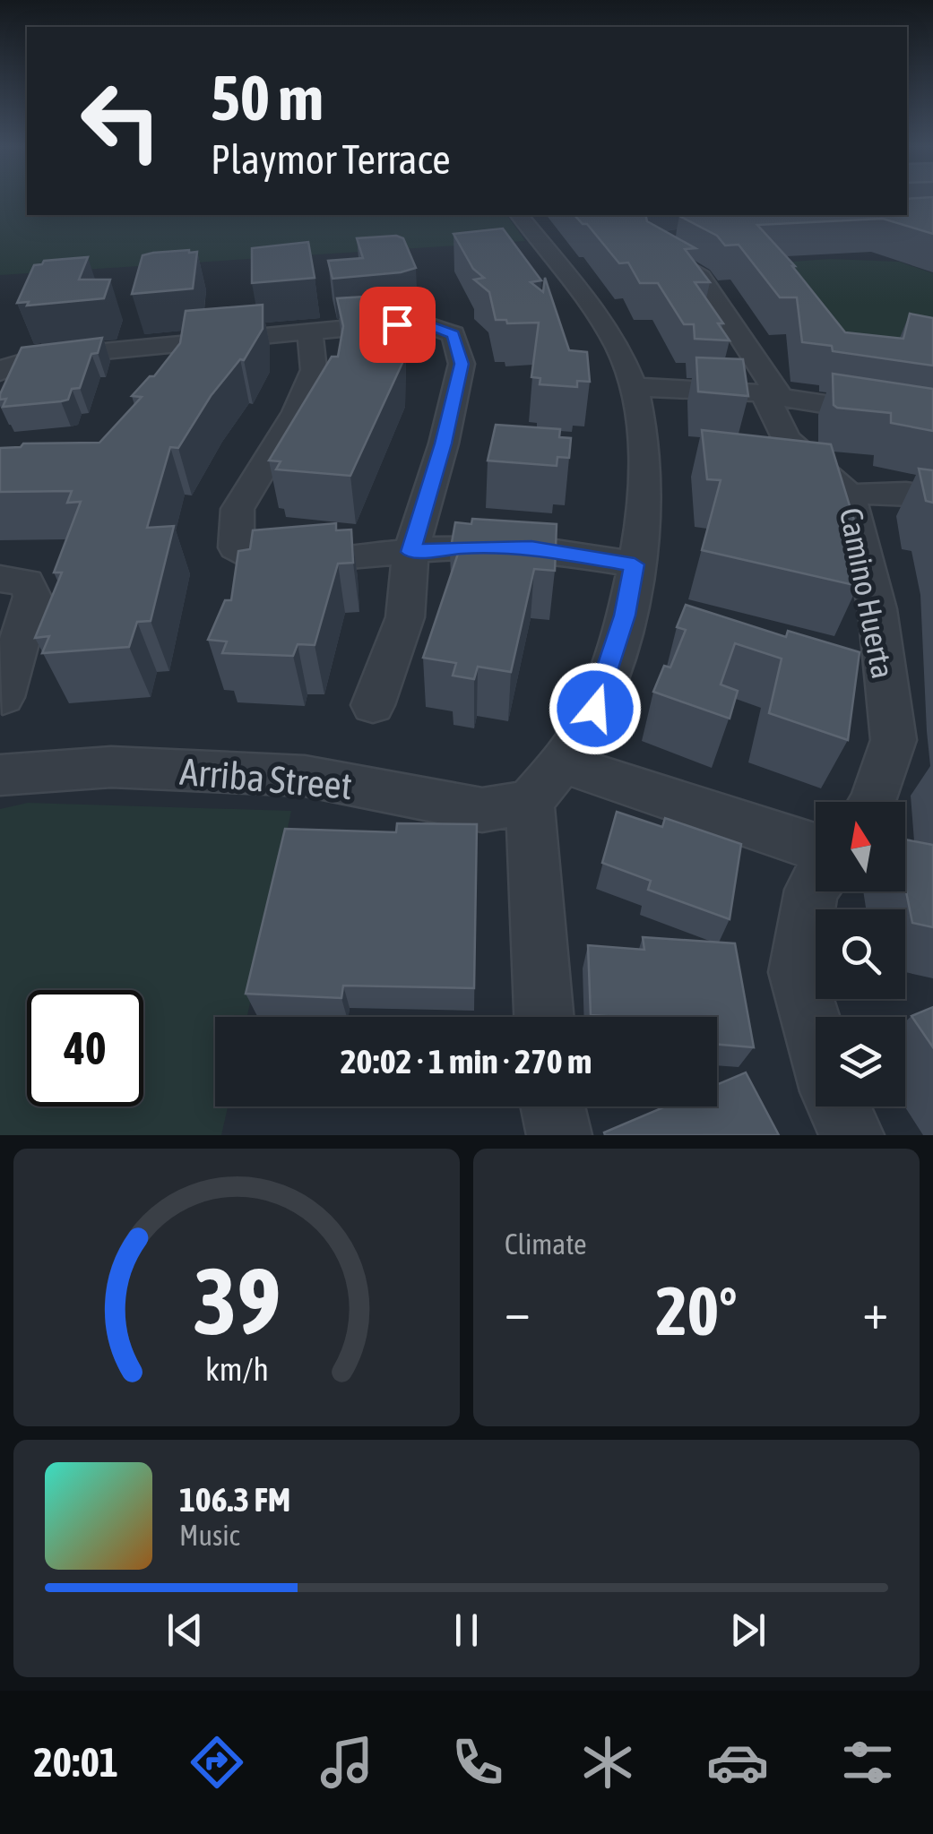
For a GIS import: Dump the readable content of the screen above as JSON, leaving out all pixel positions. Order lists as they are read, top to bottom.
{
  "streets": {
    "street": ["Camino Huerta", "Arriba Street"]
  },
  "north": "top",
  "page": {
    "turn": ["50 m", "Playmor Terrace"],
    "limit": "40",
    "trip": "20:02 · 1 min · 270 m",
    "tile": "Climate",
    "heat": ["−", "20°", "+"],
    "song": ["106.3 FM", "Music"],
    "tabs": "20:01",
    "gauge": ["39", "km/h"]
  }
}
